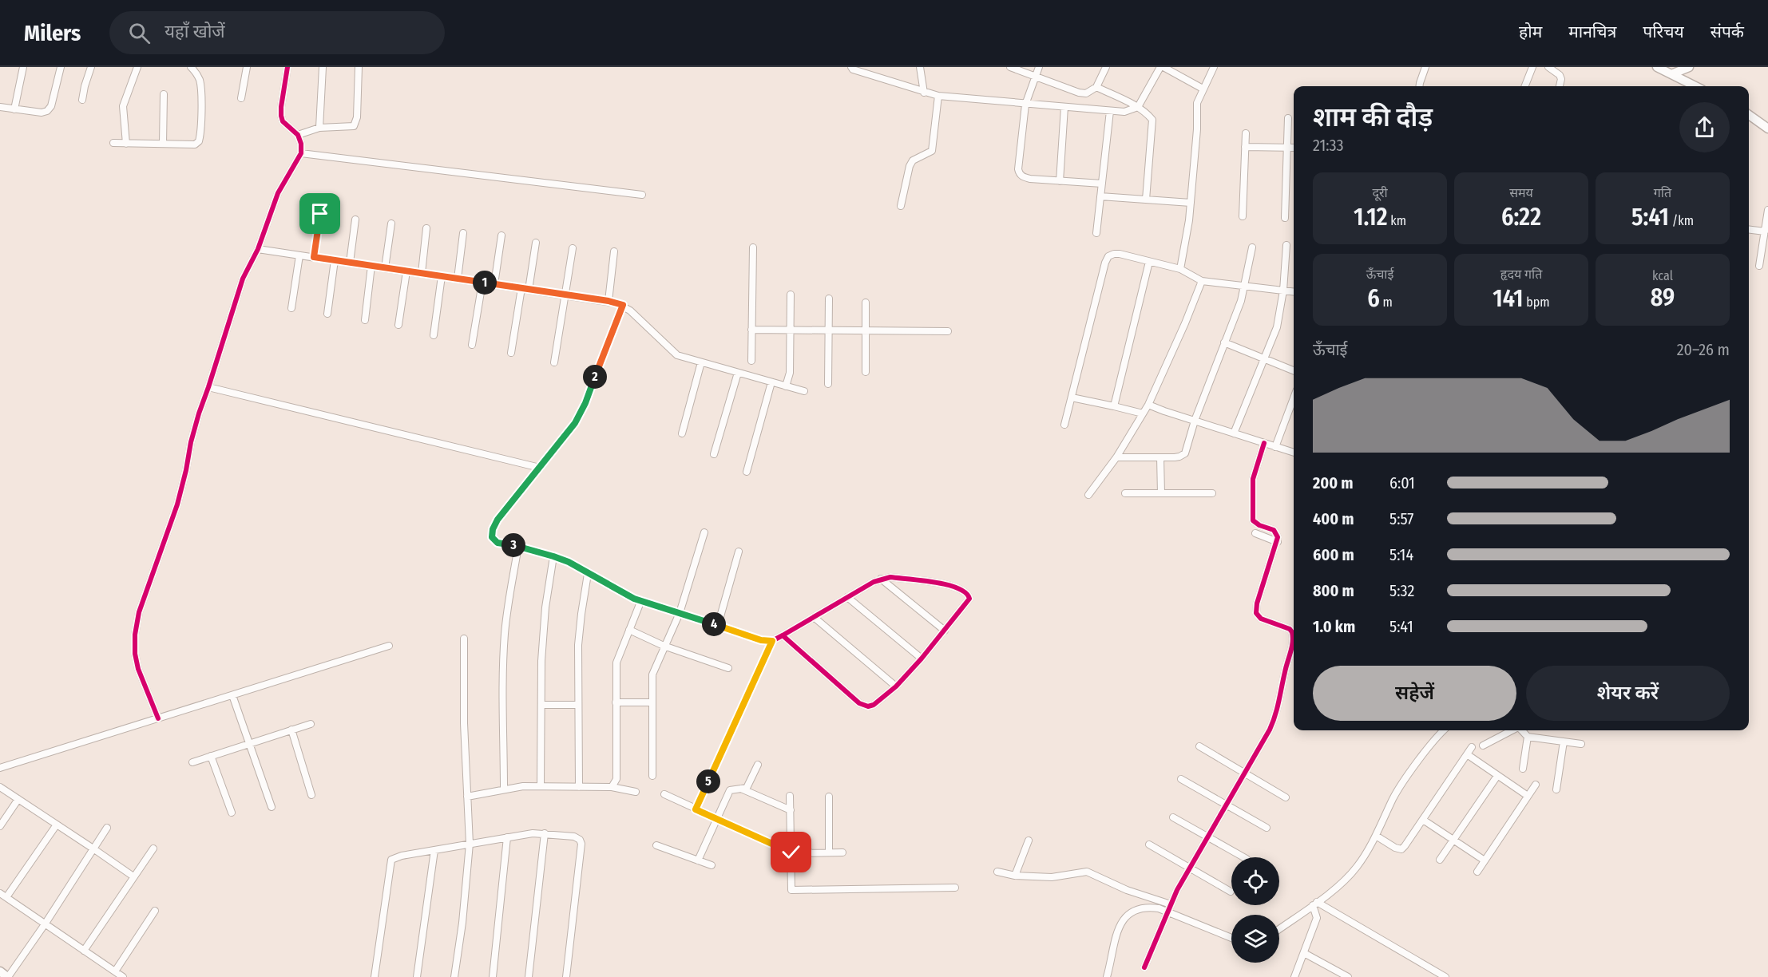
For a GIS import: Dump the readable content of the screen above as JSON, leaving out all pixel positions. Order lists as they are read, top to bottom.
{
  "page": {
    "header": "Milers",
    "search": "यहाँ खोजें",
    "nav": [
      "होम",
      "मानचित्र",
      "परिचय",
      "संपर्क"
    ],
    "heading": ["शाम की दौड़", "21:33"],
    "stats": [
      ["दूरी", "1.12 km"],
      ["समय", "6:22"],
      ["गति", "5:41 /km"],
      ["ऊँचाई", "6 m"],
      ["हृदय गति", "141 bpm"],
      ["kcal", "89"]
    ],
    "pins": [
      "1",
      "2",
      "3",
      "4",
      "5"
    ],
    "chart": ["ऊँचाई", "20–26 m"],
    "list": [
      {
        "name": "200 m",
        "note": "6:01"
      },
      {
        "name": "400 m",
        "note": "5:57"
      },
      {
        "name": "600 m",
        "note": "5:14"
      },
      {
        "name": "800 m",
        "note": "5:32"
      },
      {
        "name": "1.0 km",
        "note": "5:41"
      }
    ],
    "buttons": ["सहेजें", "शेयर करें"]
  }
}
